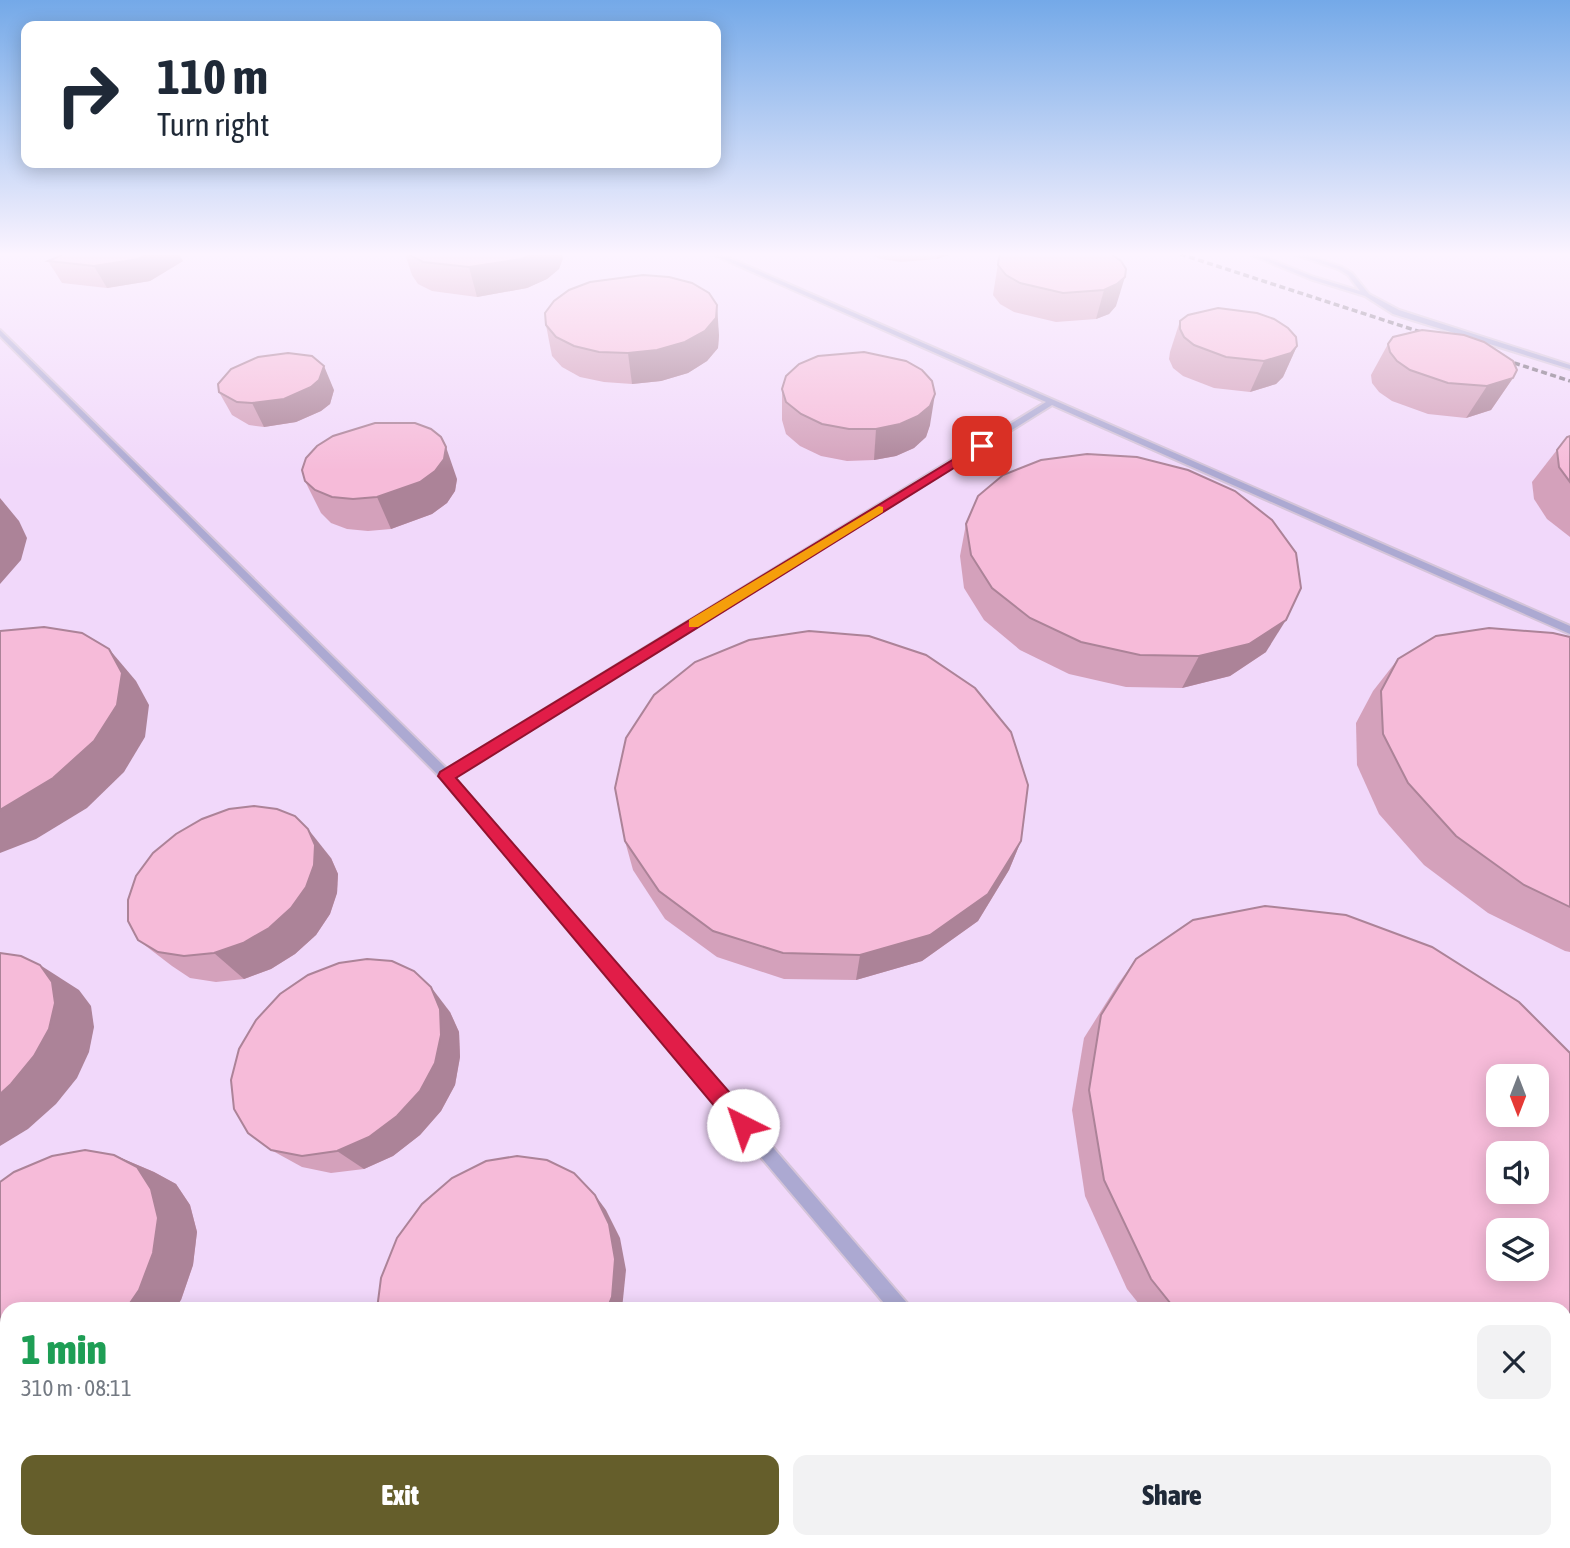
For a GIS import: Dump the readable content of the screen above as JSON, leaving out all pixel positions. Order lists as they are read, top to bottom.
{
  "north": "bottom",
  "page": {
    "turn": ["110 m", "Turn right"],
    "heading": ["1 min", "310 m · 08:11"],
    "buttons": ["Exit", "Share"]
  }
}
